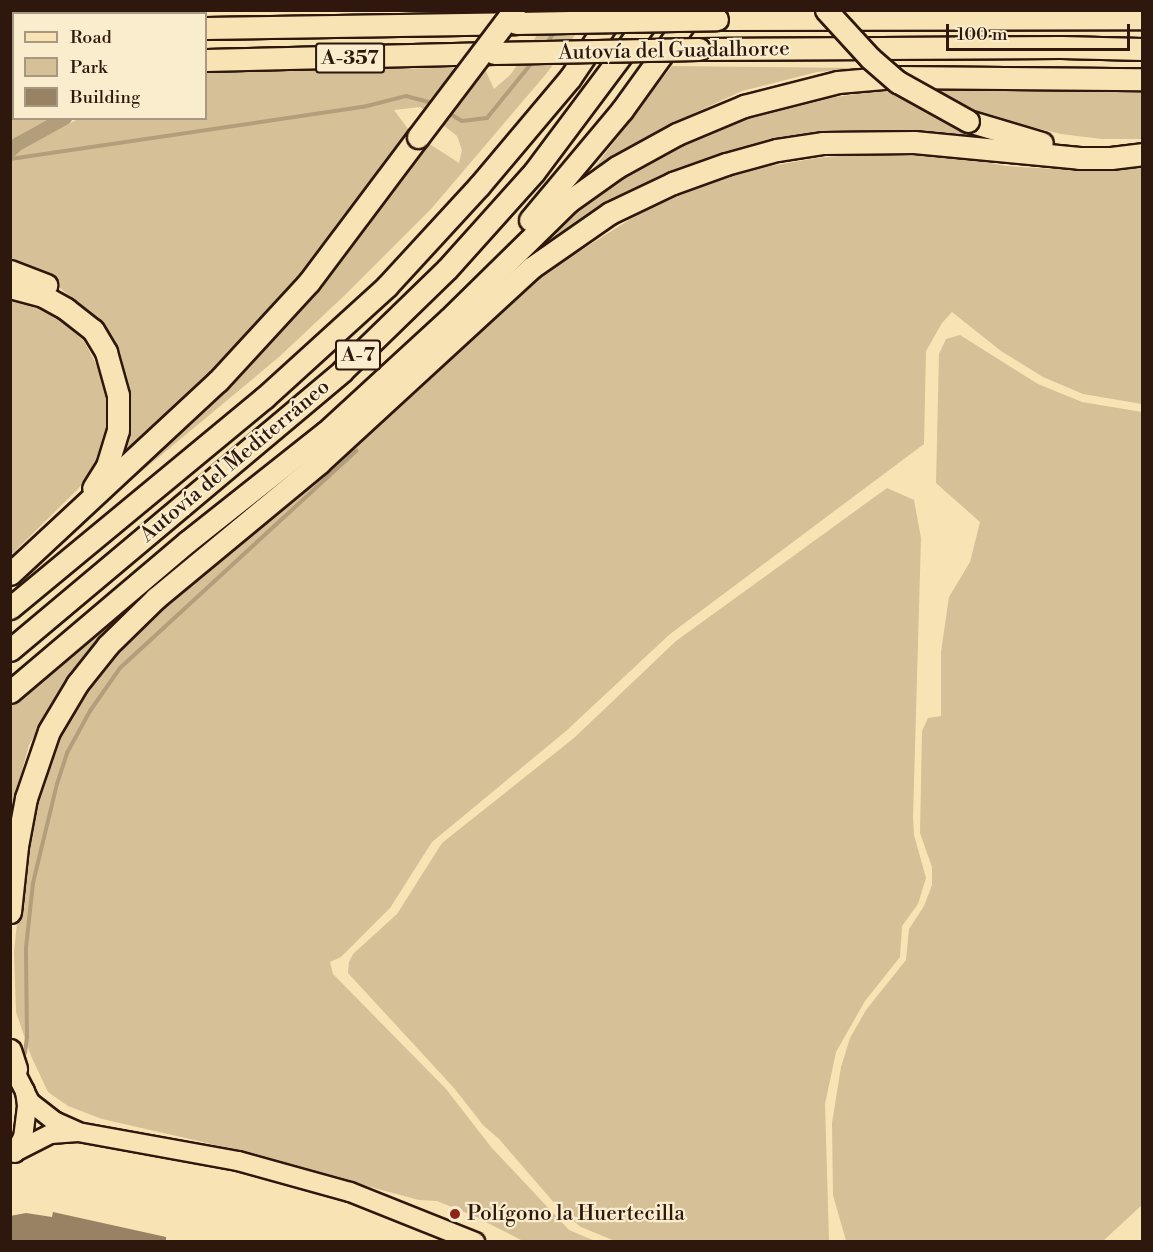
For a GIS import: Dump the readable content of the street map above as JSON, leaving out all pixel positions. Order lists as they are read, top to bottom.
{
  "streets": {
    "highway": [
      "Autovía del Guadalhorce",
      "A-357",
      "A-7",
      "Autovía del Mediterráneo"
    ]
  },
  "places": ["Polígono la Huertecilla"],
  "legend": ["Road", "Park", "Building"],
  "scale_bar": "100 m"
}
